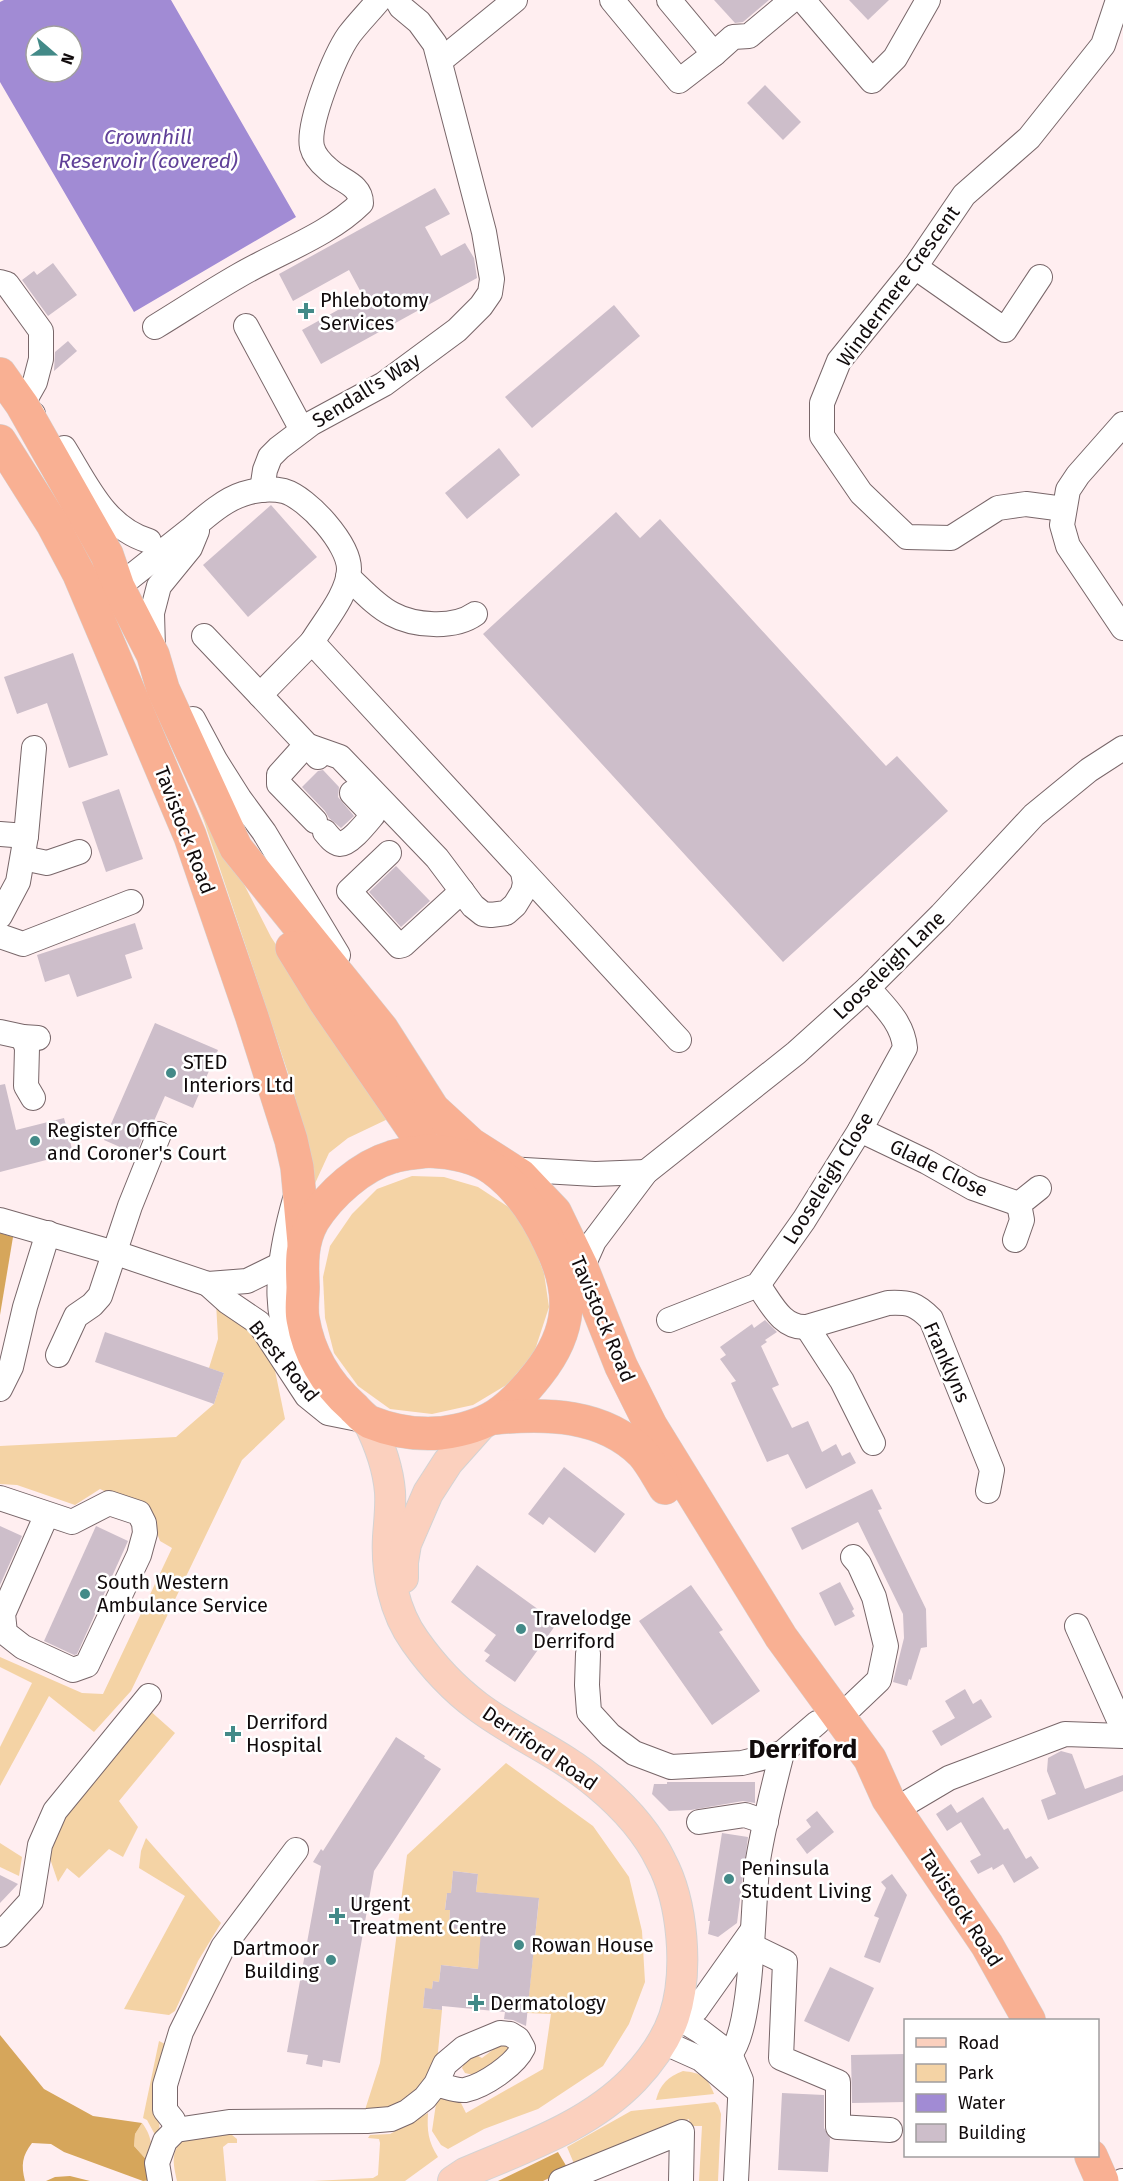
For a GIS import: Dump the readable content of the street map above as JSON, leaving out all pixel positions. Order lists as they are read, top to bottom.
{
  "streets": {
    "highway": ["Tavistock Road"],
    "main road": ["Derriford Road"],
    "street": [
      "Windermere Crescent",
      "Sendall's Way",
      "Looseleigh Lane",
      "Glade Close",
      "Looseleigh Close",
      "Brest Road",
      "Franklyns"
    ]
  },
  "crossings": [
    ["Tavistock Road", "Looseleigh Lane"],
    ["Tavistock Road", "Brest Road"],
    ["Tavistock Road", "Derriford Road"],
    ["Looseleigh Lane", "Looseleigh Close"],
    ["Glade Close", "Looseleigh Close"],
    ["Brest Road", "Derriford Road"]
  ],
  "districts": ["Derriford"],
  "water": ["Crownhill Reservoir (covered)"],
  "places": {
    "health": [
      "Phlebotomy Services",
      "Derriford Hospital",
      "Urgent Treatment Centre",
      "Dermatology"
    ],
    "other": [
      "STED Interiors Ltd",
      "Register Office and Coroner's Court",
      "South Western Ambulance Service",
      "Travelodge Derriford",
      "Peninsula Student Living",
      "Rowan House",
      "Dartmoor Building"
    ]
  },
  "legend": [
    "Road",
    "Park",
    "Water",
    "Building"
  ],
  "north": "right"
}
